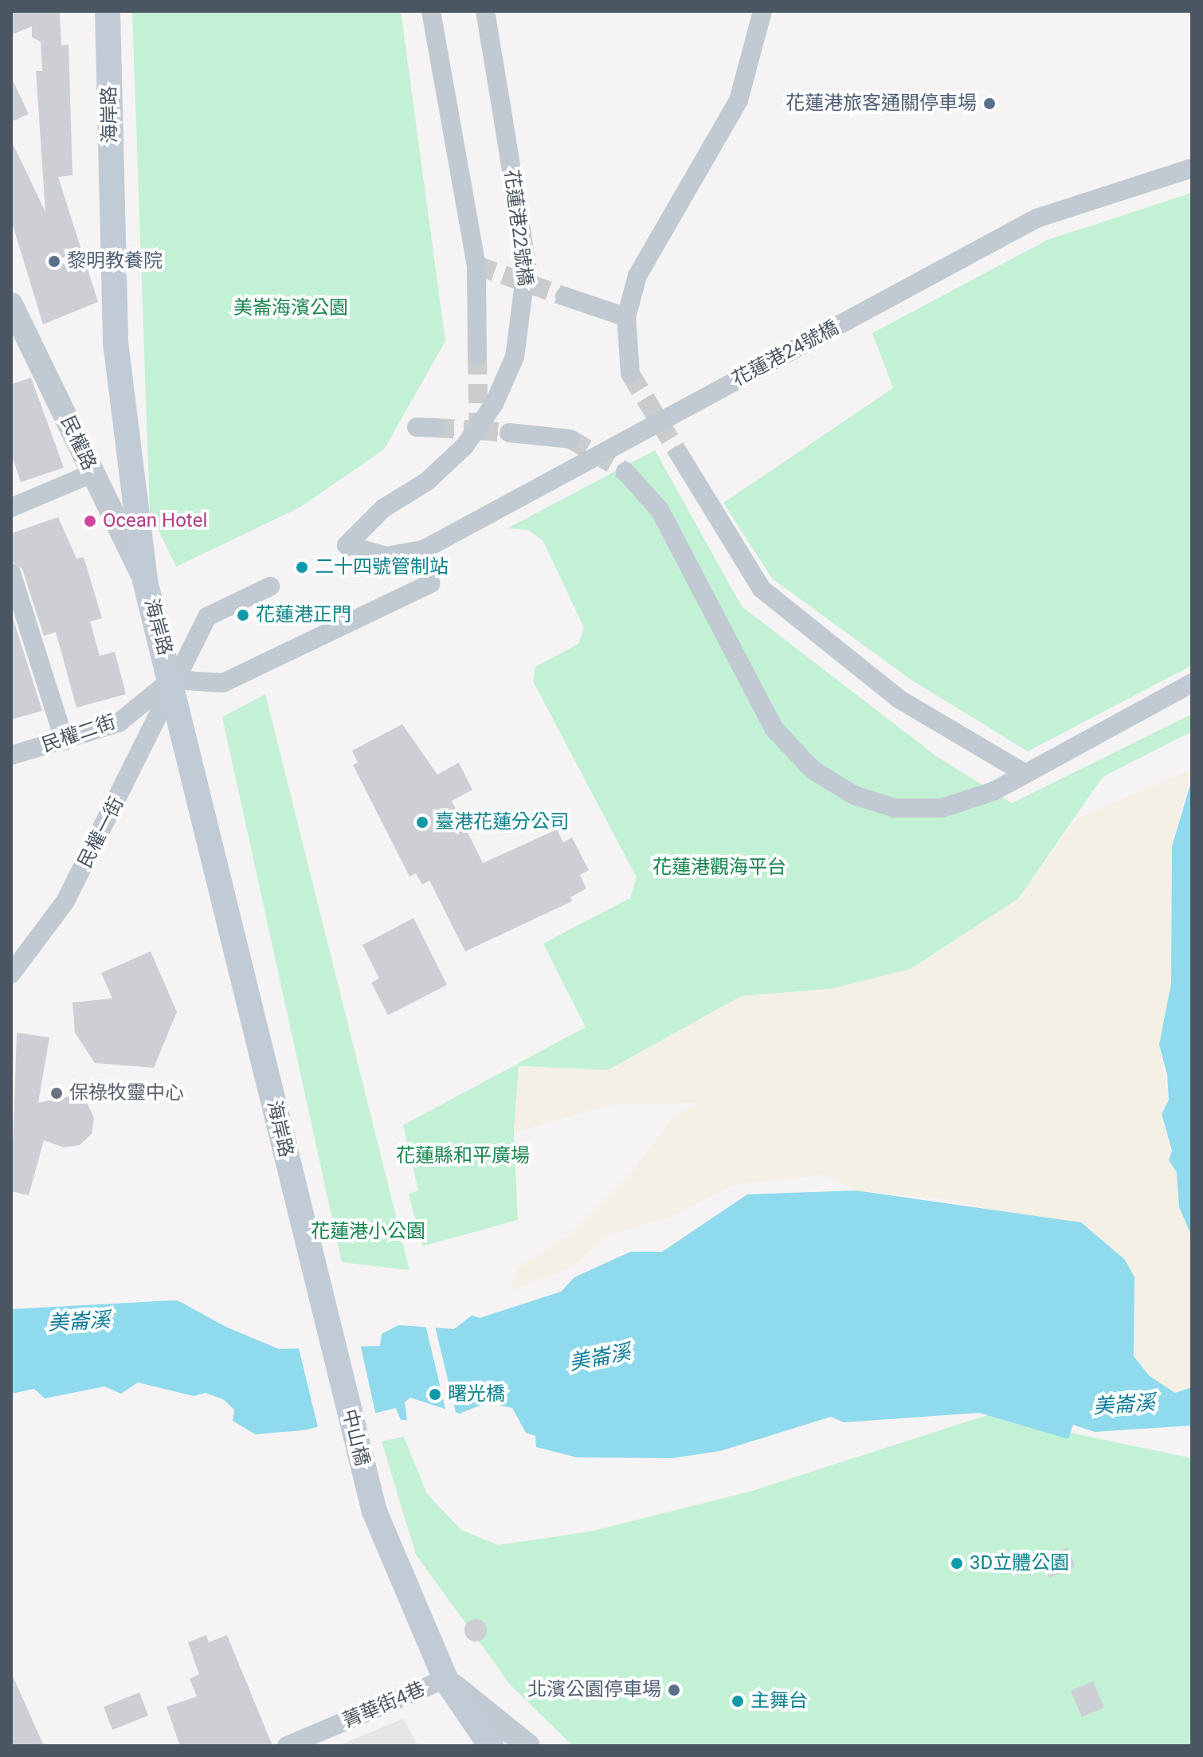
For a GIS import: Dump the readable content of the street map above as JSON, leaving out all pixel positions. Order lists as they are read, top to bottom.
{
  "streets": {
    "main road": ["海岸路", "中山橋"],
    "street": [
      "花蓮港22號橋",
      "花蓮港24號橋",
      "民權路",
      "民權二街",
      "民權一街",
      "菁華街4巷"
    ]
  },
  "crossings": [
    ["海岸路", "民權路"],
    ["海岸路", "民權二街"],
    ["海岸路", "民權一街"],
    ["海岸路", "中山橋"],
    ["花蓮港22號橋", "花蓮港24號橋"],
    ["民權二街", "民權一街"],
    ["中山橋", "菁華街4巷"]
  ],
  "water": ["美崙溪"],
  "parks": [
    "美崙海濱公園",
    "花蓮港觀海平台",
    "花蓮縣和平廣場",
    "花蓮港小公園"
  ],
  "places": [
    "花蓮港旅客通關停車場",
    "黎明教養院",
    "Ocean Hotel",
    "二十四號管制站",
    "花蓮港正門",
    "臺港花蓮分公司",
    "保祿牧靈中心",
    "曙光橋",
    "3D立體公園",
    "北濱公園停車場",
    "主舞台"
  ]
}
